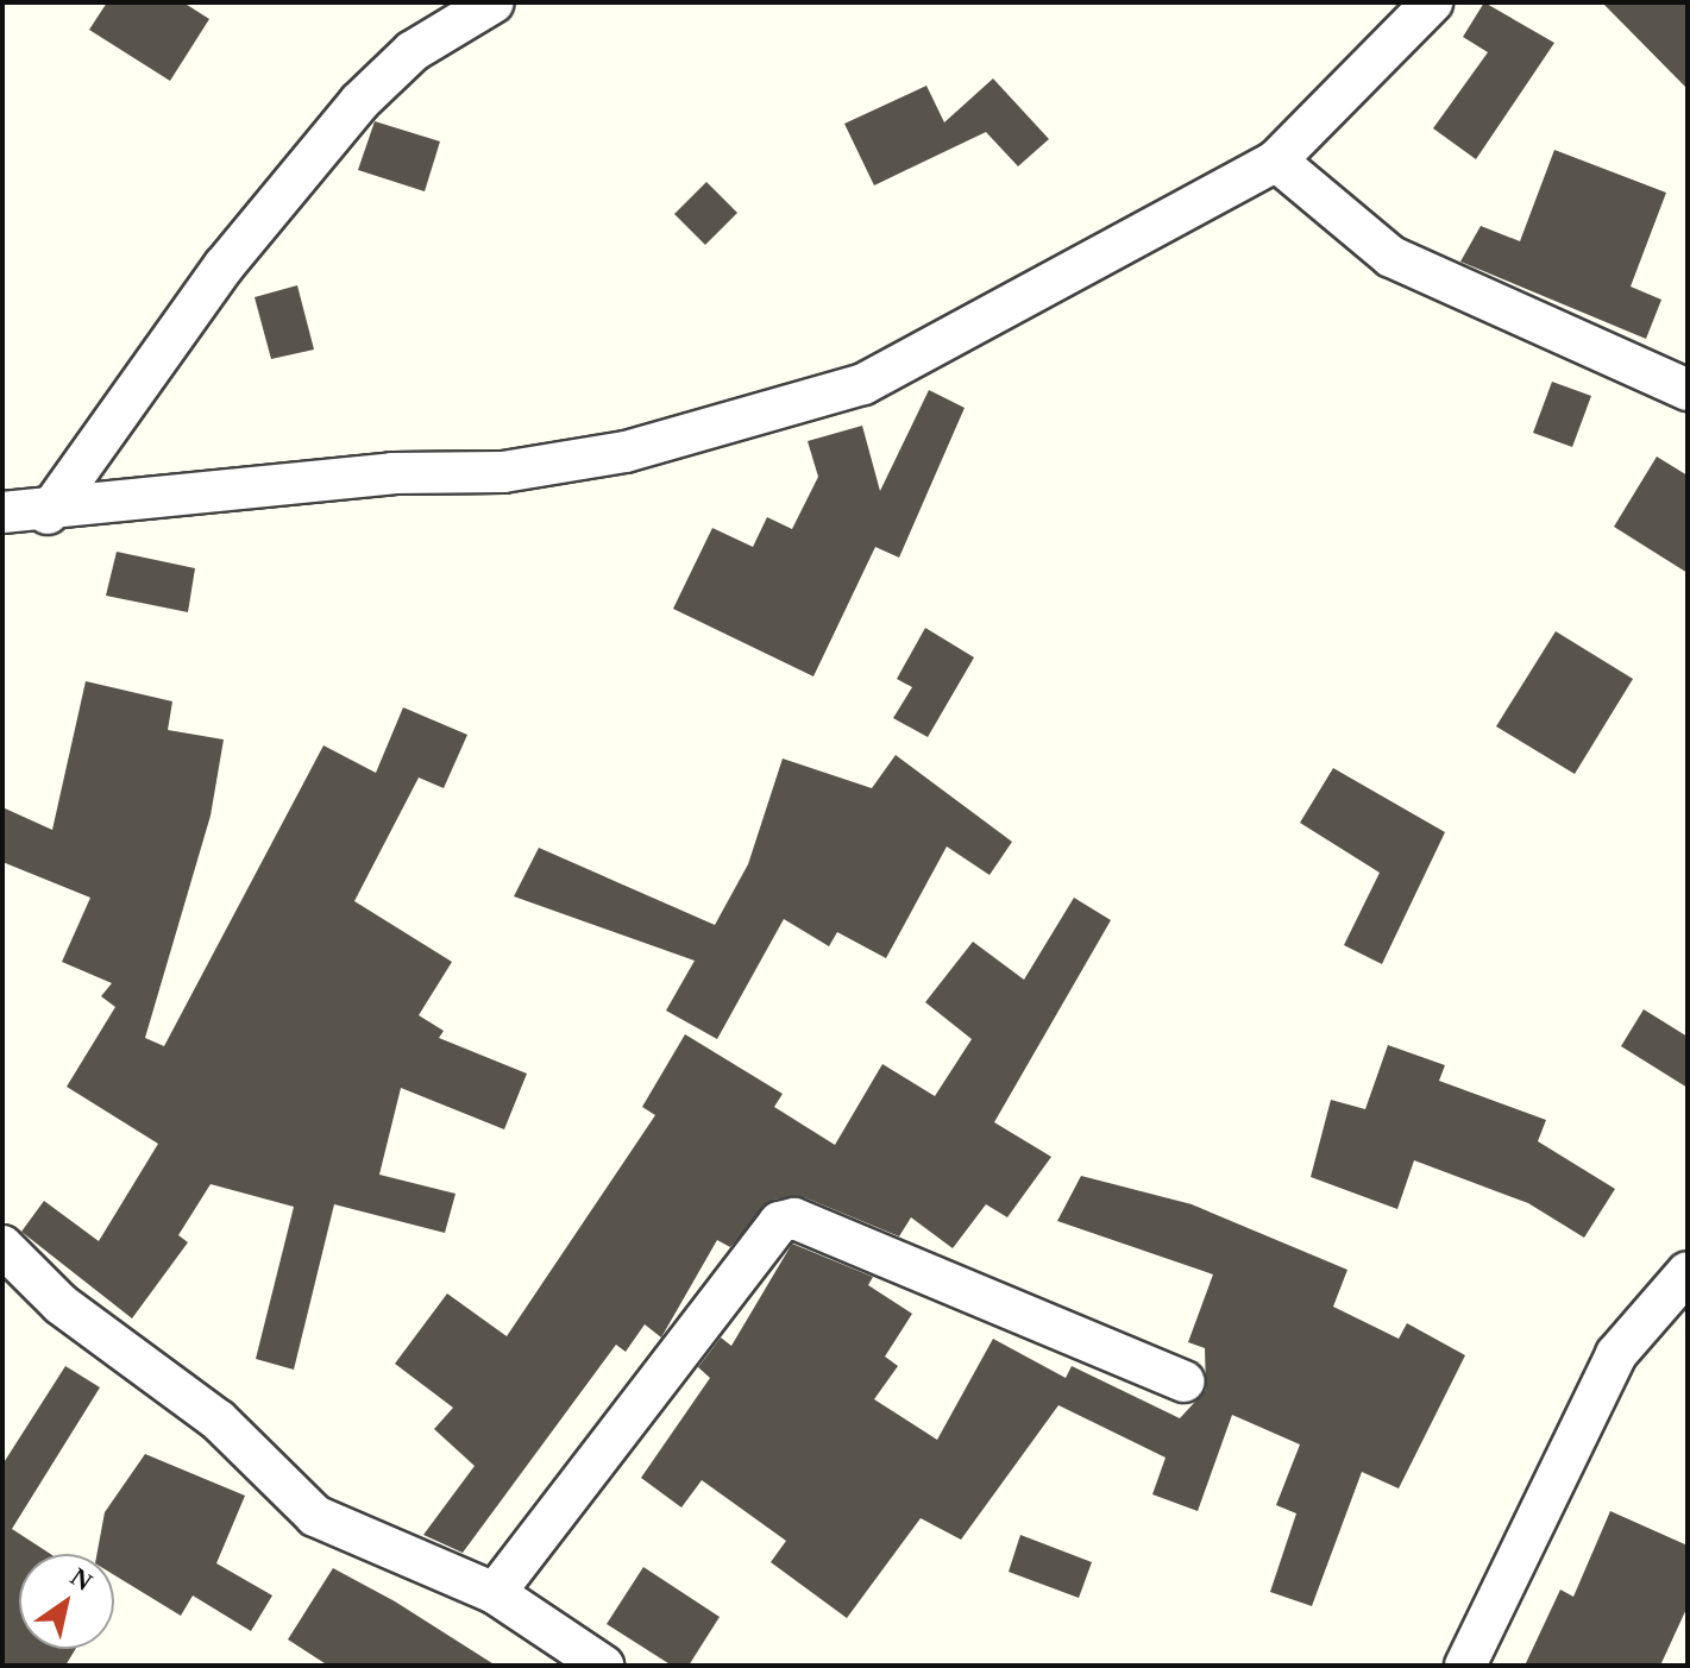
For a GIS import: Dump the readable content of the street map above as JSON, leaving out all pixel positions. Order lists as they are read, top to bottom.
{
  "north": "top right"
}
